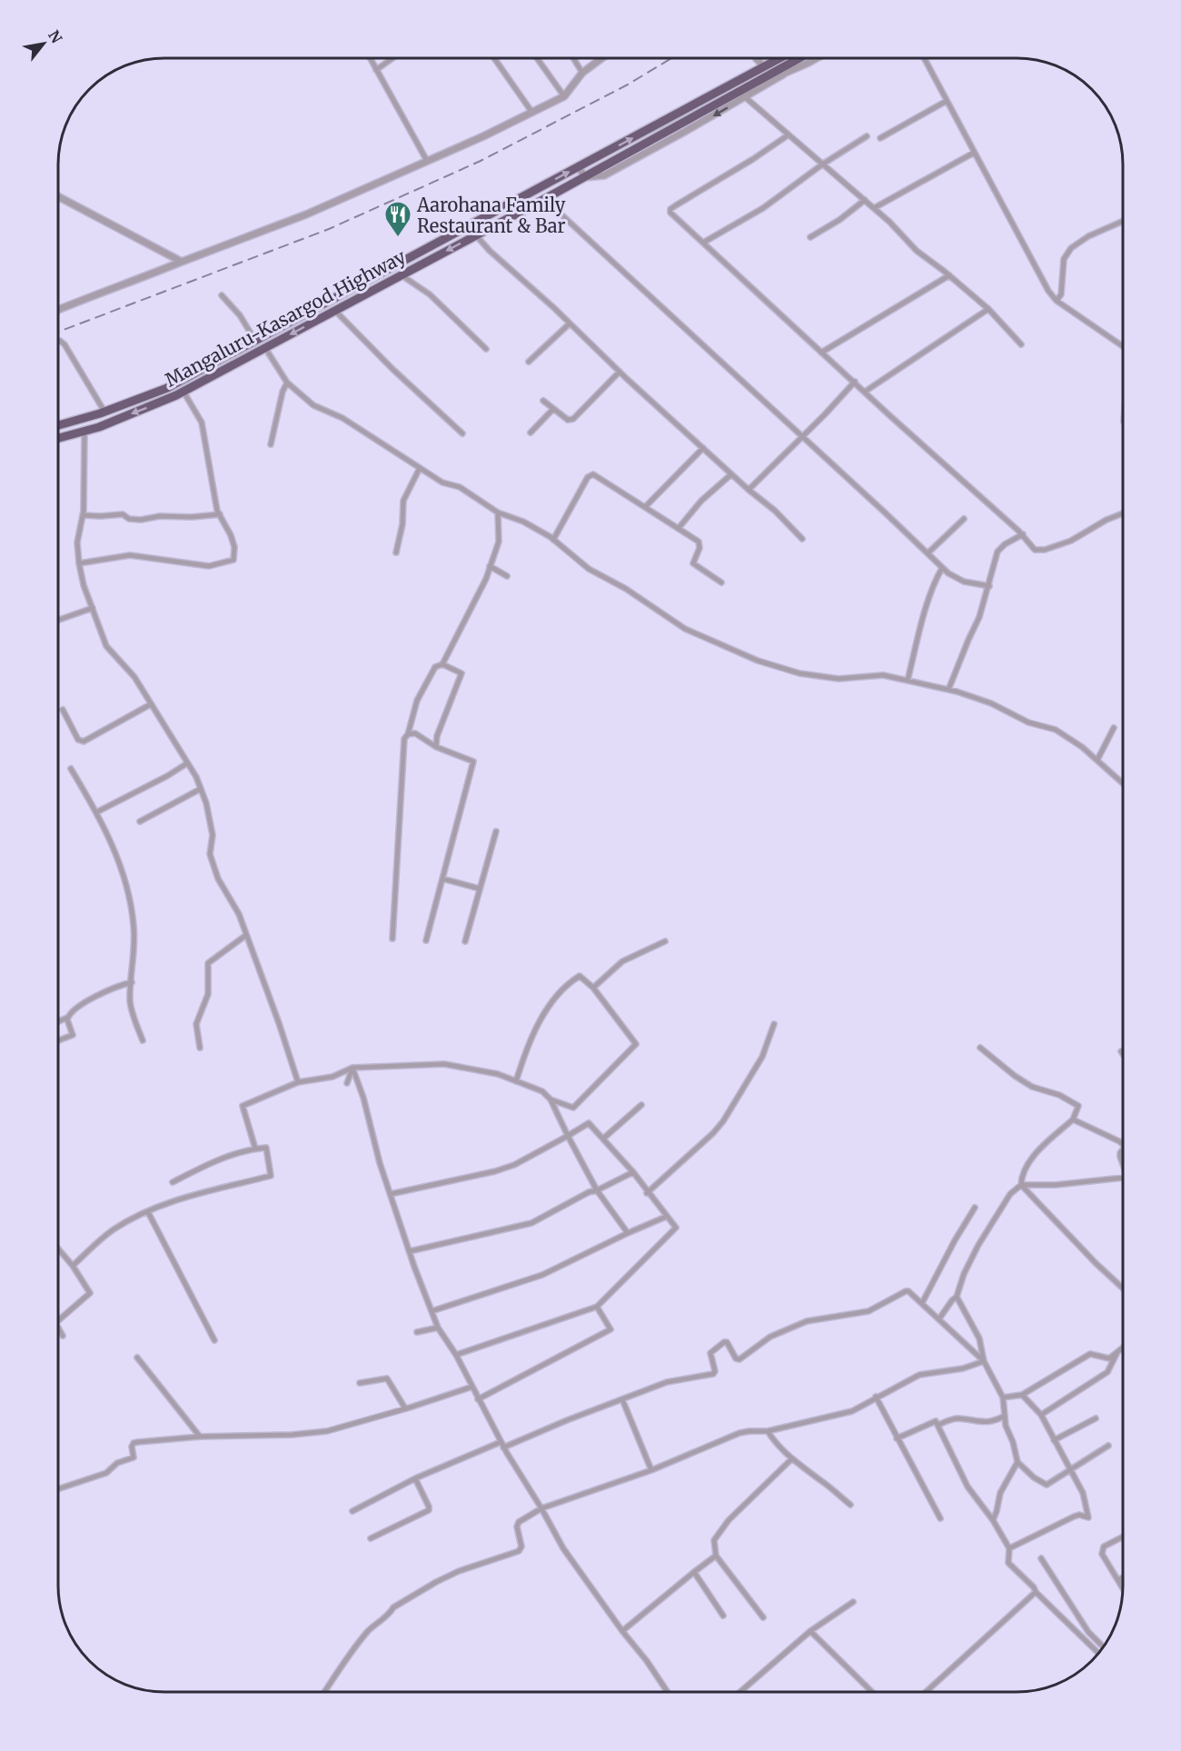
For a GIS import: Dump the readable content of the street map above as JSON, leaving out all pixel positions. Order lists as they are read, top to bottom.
{
  "streets": {
    "highway": ["Mangaluru-Kasargod Highway"]
  },
  "places": {
    "restaurant": ["Aarohana Family Restaurant & Bar"]
  },
  "north": "top right"
}
